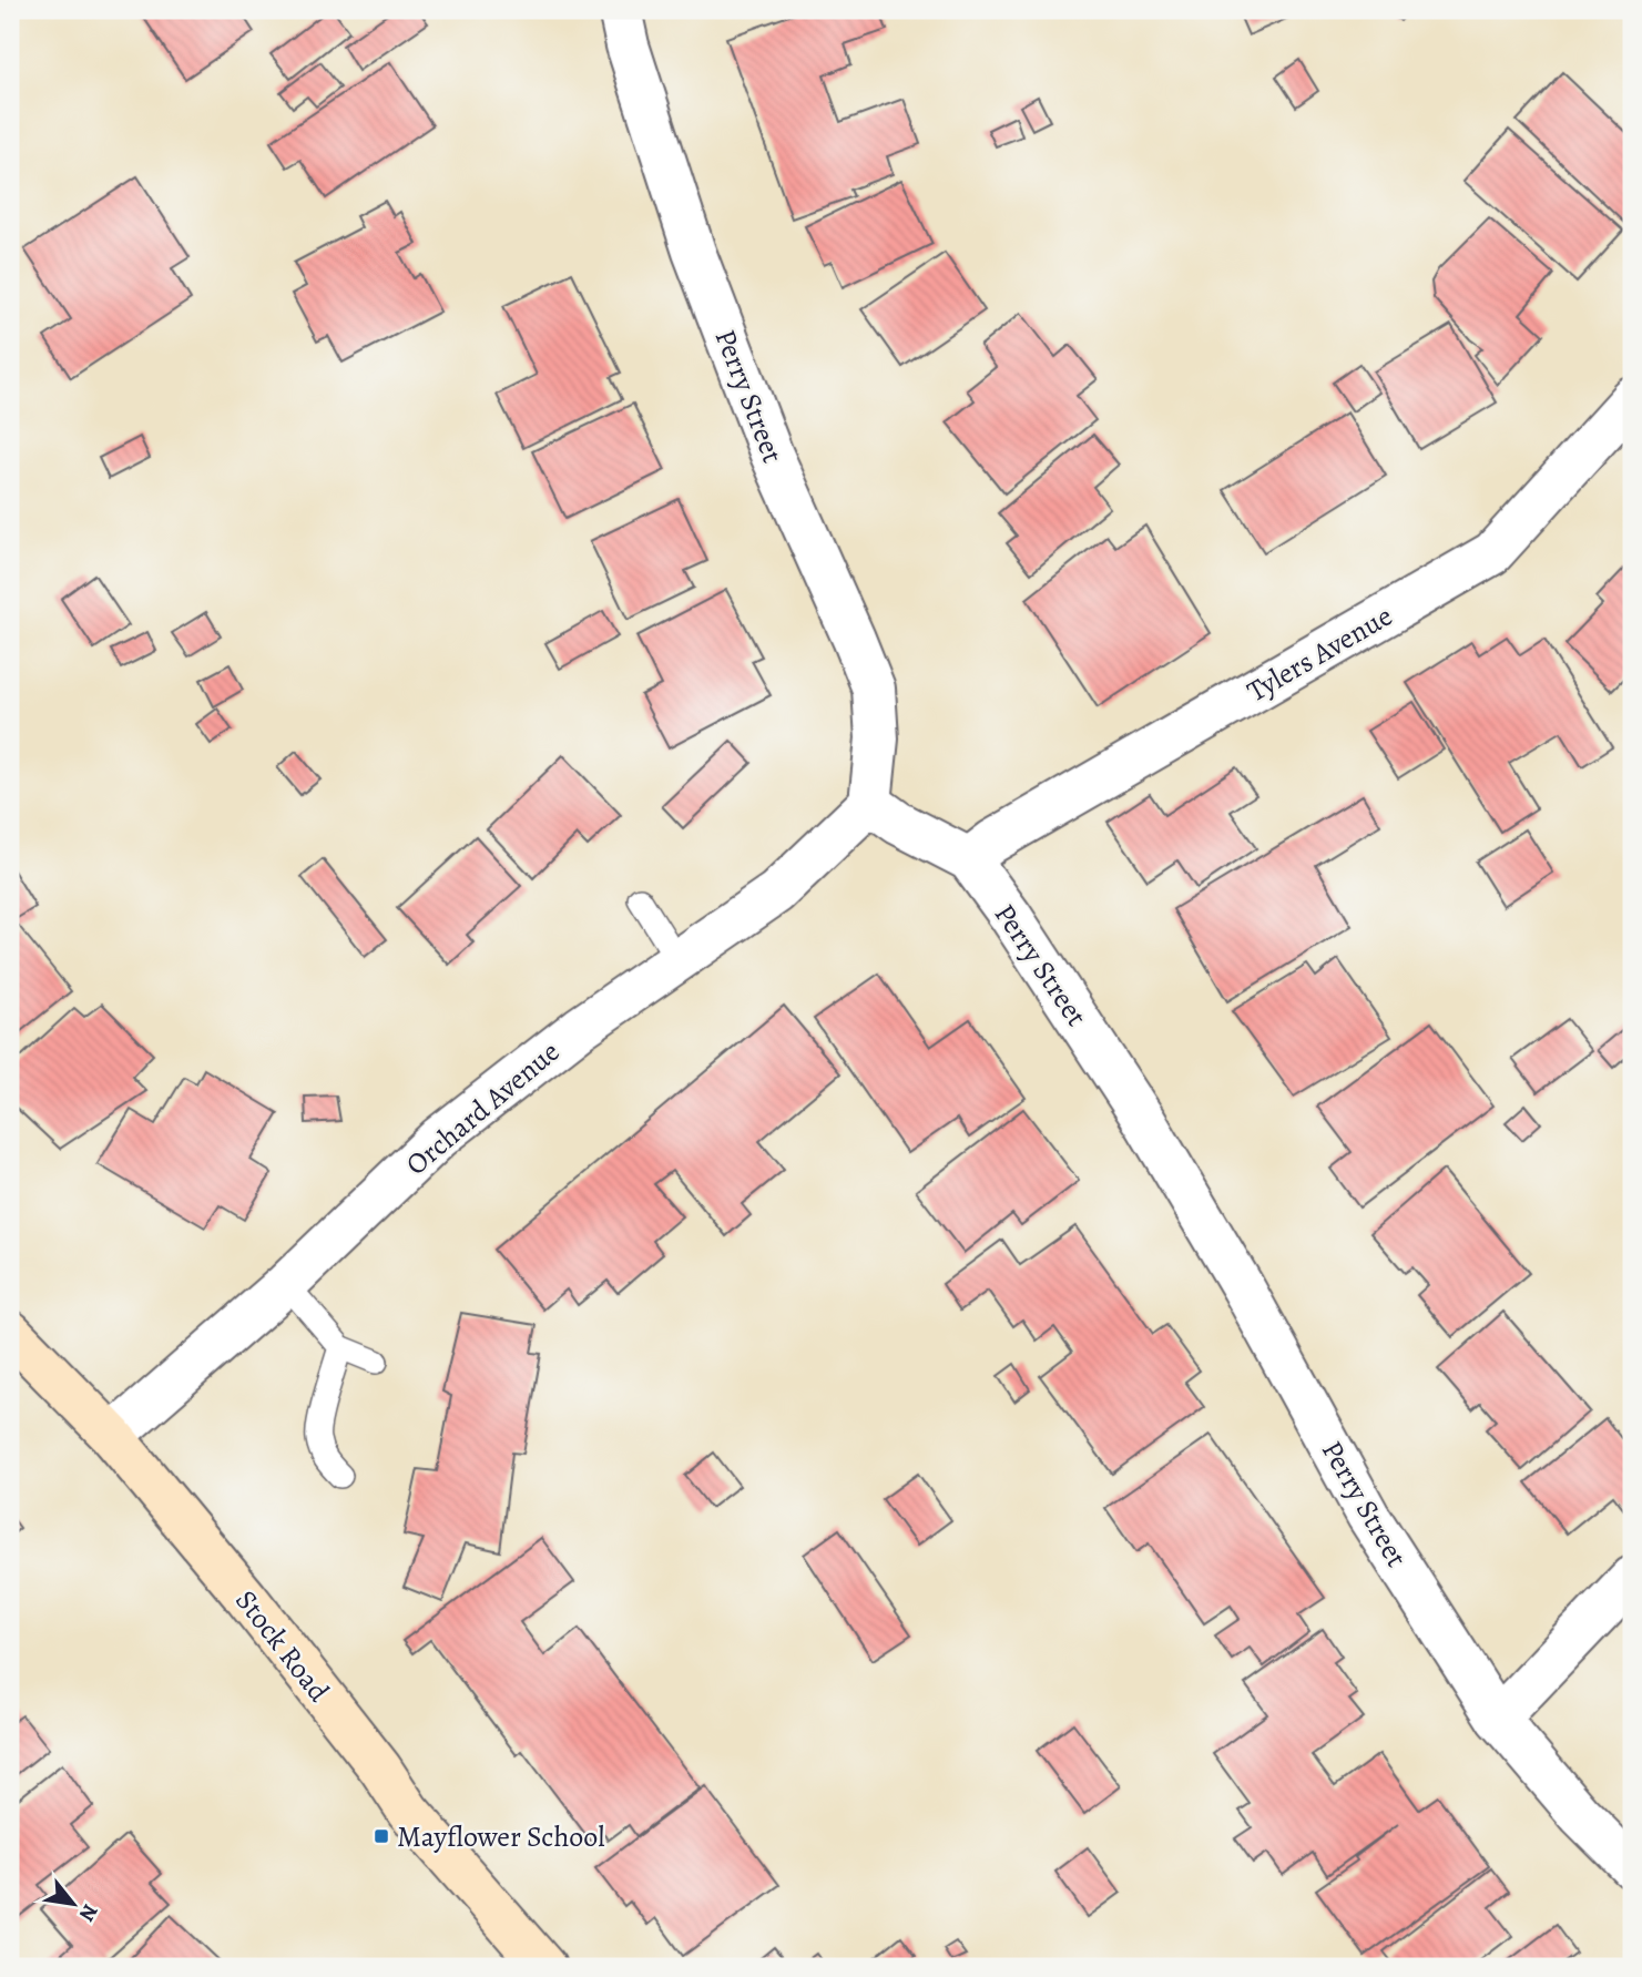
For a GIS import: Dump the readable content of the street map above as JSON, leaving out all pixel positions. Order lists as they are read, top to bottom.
{
  "streets": {
    "main road": ["Stock Road"],
    "street": ["Perry Street", "Tylers Avenue", "Orchard Avenue"]
  },
  "crossings": [
    ["Perry Street", "Tylers Avenue"],
    ["Perry Street", "Orchard Avenue"],
    ["Orchard Avenue", "Stock Road"]
  ],
  "places": {
    "transit": ["Mayflower School"]
  },
  "north": "bottom right"
}
